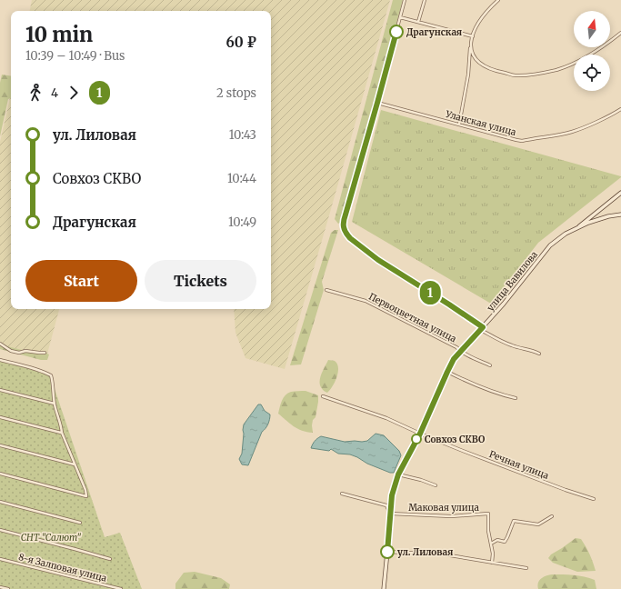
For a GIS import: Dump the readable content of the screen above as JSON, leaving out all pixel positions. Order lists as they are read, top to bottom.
{
  "streets": {
    "street": [
      "Уланская улица",
      "улица Вавилова",
      "Первоцветная улица",
      "Речная улица",
      "Маковая улица",
      "8-я Залповая улица"
    ]
  },
  "crossings": [
    ["улица Вавилова", "Первоцветная улица"],
    ["улица Вавилова", "Речная улица"],
    ["улица Вавилова", "Маковая улица"]
  ],
  "parks": ["СНТ \"Салют\""],
  "places": ["Драгунская", "Совхоз СКВО", "ул. Лиловая"],
  "lines": ["bus line 1"],
  "north": "top",
  "page": {
    "on_map": "1",
    "heading": ["10 min", "10:39 – 10:49 · Bus", "60 ₽"],
    "legs": ["4", "1", "2 stops"],
    "list": [
      {
        "name": "ул. Лиловая",
        "value": "10:43"
      },
      {
        "name": "Совхоз СКВО",
        "value": "10:44"
      },
      {
        "name": "Драгунская",
        "value": "10:49"
      }
    ],
    "buttons": ["Start", "Tickets"]
  }
}
